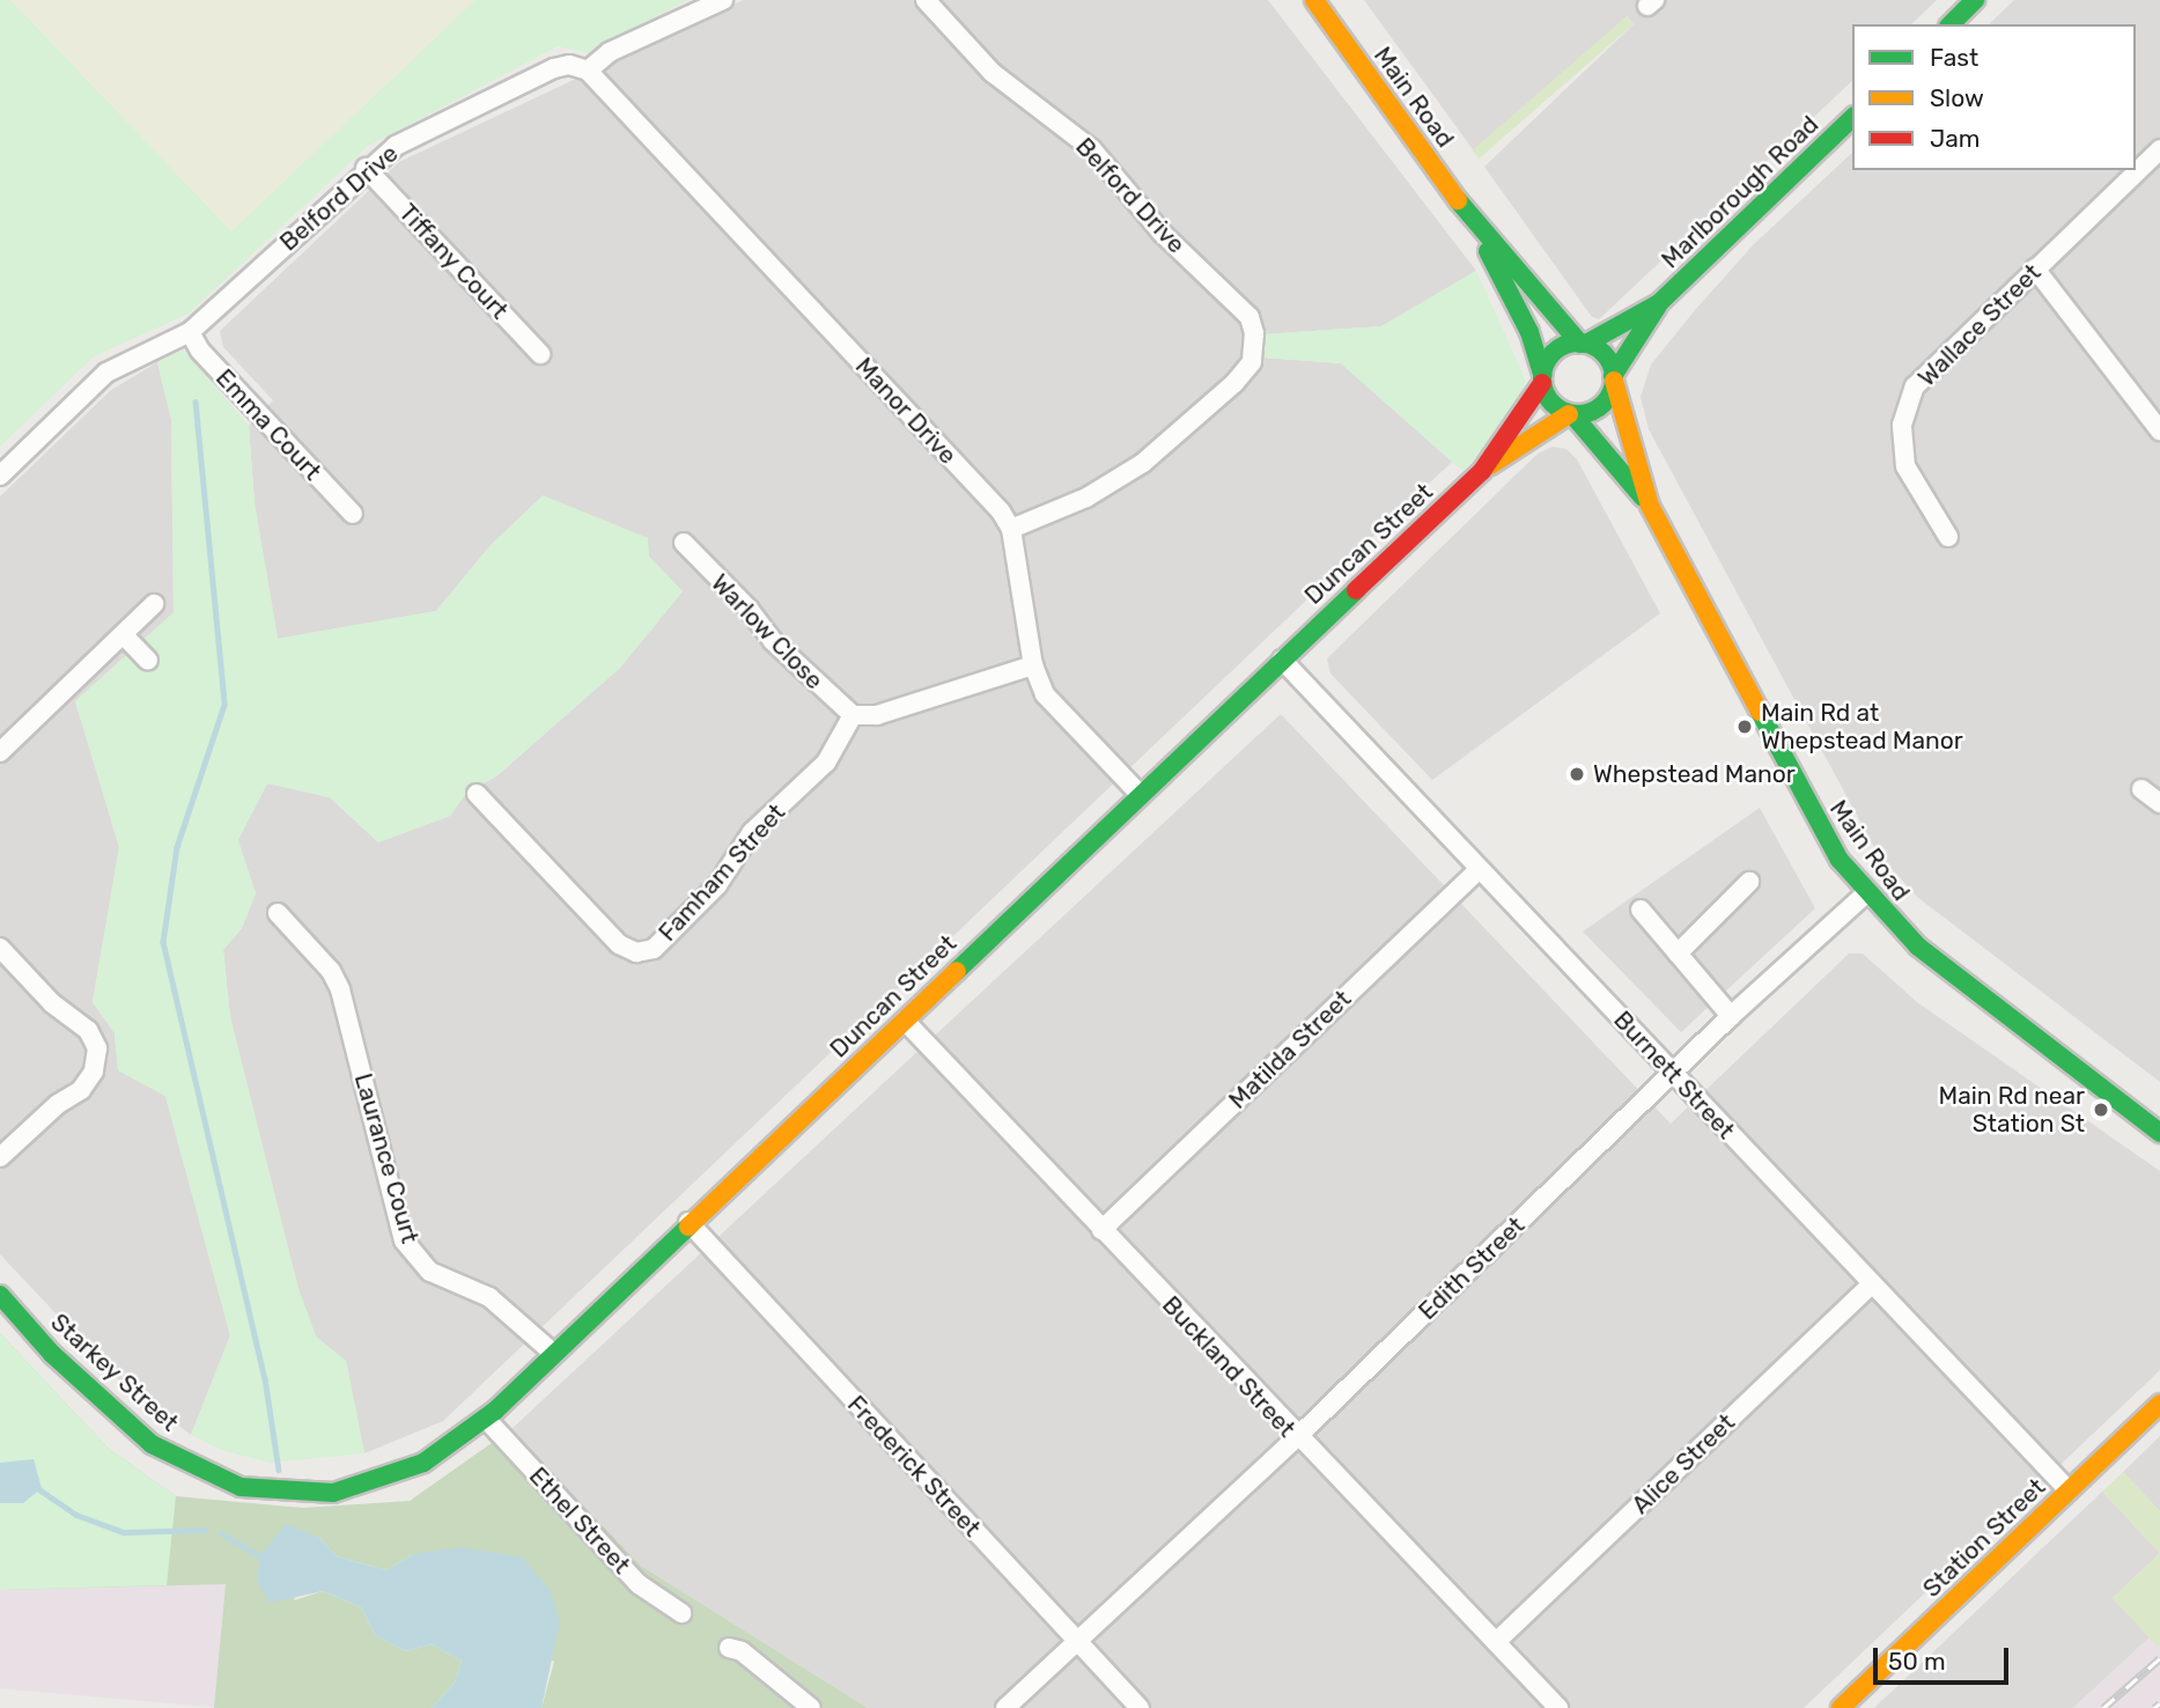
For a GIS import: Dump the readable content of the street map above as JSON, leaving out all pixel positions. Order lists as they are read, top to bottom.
{
  "streets": {
    "street": [
      "Main Road",
      "Marlborough Road",
      "Belford Drive",
      "Tiffany Court",
      "Wallace Street",
      "Manor Drive",
      "Emma Court",
      "Duncan Street",
      "Warlow Close",
      "Famham Street",
      "Matilda Street",
      "Burnett Street",
      "Laurance Court",
      "Edith Street",
      "Buckland Street",
      "Starkey Street",
      "Alice Street",
      "Frederick Street",
      "Ethel Street",
      "Station Street"
    ]
  },
  "crossings": [
    ["Main Road", "Marlborough Road"],
    ["Main Road", "Duncan Street"],
    ["Main Road", "Edith Street"],
    ["Marlborough Road", "Duncan Street"],
    ["Belford Drive", "Tiffany Court"],
    ["Belford Drive", "Manor Drive"],
    ["Belford Drive", "Emma Court"],
    ["Manor Drive", "Duncan Street"],
    ["Duncan Street", "Burnett Street"],
    ["Duncan Street", "Laurance Court"],
    ["Duncan Street", "Buckland Street"],
    ["Duncan Street", "Starkey Street"],
    ["Duncan Street", "Frederick Street"],
    ["Duncan Street", "Ethel Street"],
    ["Warlow Close", "Famham Street"],
    ["Matilda Street", "Burnett Street"],
    ["Matilda Street", "Buckland Street"],
    ["Burnett Street", "Edith Street"],
    ["Burnett Street", "Alice Street"],
    ["Burnett Street", "Station Street"],
    ["Edith Street", "Buckland Street"],
    ["Edith Street", "Frederick Street"],
    ["Buckland Street", "Alice Street"]
  ],
  "places": ["Main Rd at Whepstead Manor", "Whepstead Manor", "Main Rd near Station St"],
  "legend": ["Fast", "Slow", "Jam"],
  "scale_bar": "50 m"
}
